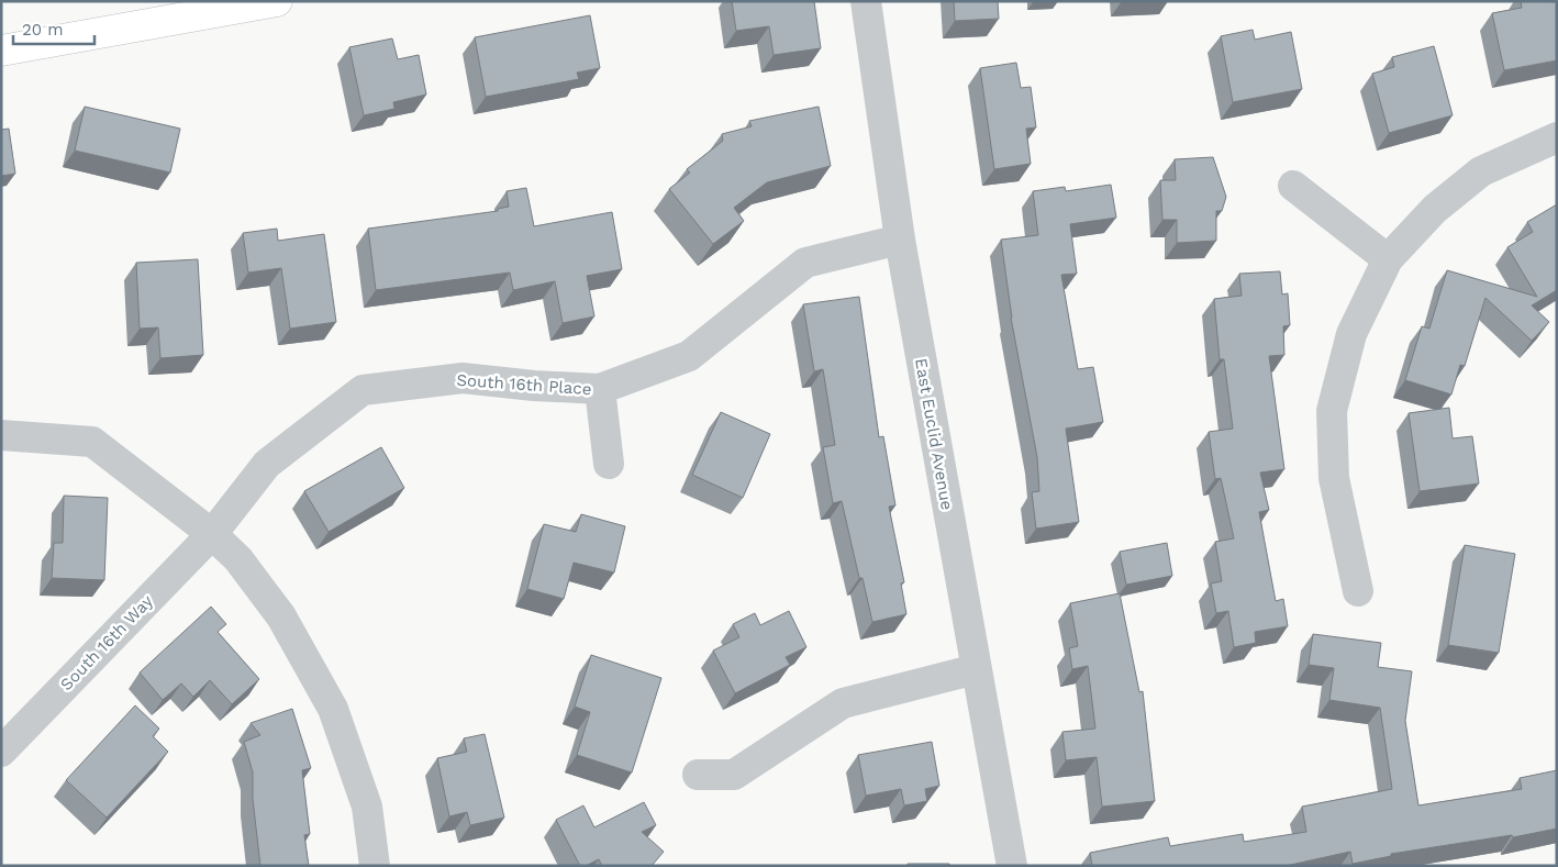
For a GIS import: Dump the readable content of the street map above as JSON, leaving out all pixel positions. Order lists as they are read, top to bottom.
{
  "streets": {
    "street": ["South 16th Place", "East Euclid Avenue", "South 16th Way"]
  },
  "crossings": [
    ["South 16th Place", "East Euclid Avenue"],
    ["South 16th Place", "South 16th Way"]
  ],
  "scale_bar": "20 m"
}
